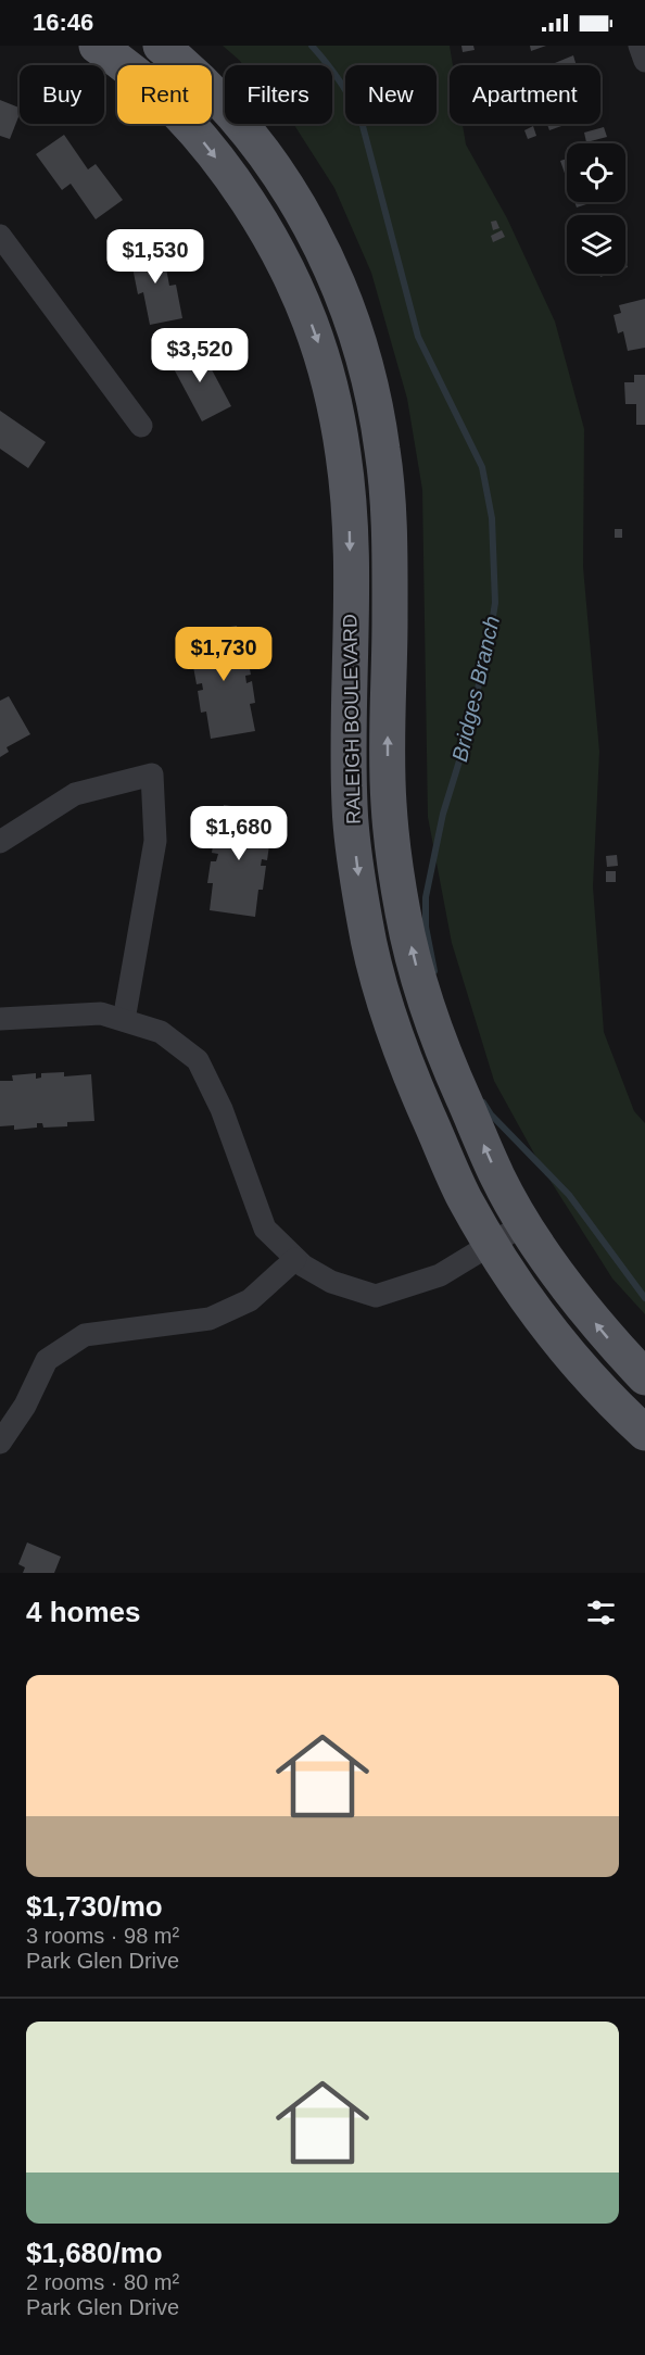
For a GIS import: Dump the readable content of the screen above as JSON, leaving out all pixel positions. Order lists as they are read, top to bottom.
{
  "streets": {
    "main road": ["RALEIGH BOULEVARD"]
  },
  "water": ["Bridges Branch"],
  "page": {
    "status": "16:46",
    "chip": [
      "Buy",
      "Rent",
      "Filters",
      "New",
      "Apartment"
    ],
    "price": [
      "$1,530",
      "$3,520",
      "$1,730",
      "$1,680"
    ],
    "heading": "4 homes",
    "list": [
      {
        "name": "$1,730/mo",
        "note": "3 rooms · 98 m² · Park Glen Drive"
      },
      {
        "name": "$1,680/mo",
        "note": "2 rooms · 80 m² · Park Glen Drive"
      }
    ]
  }
}
